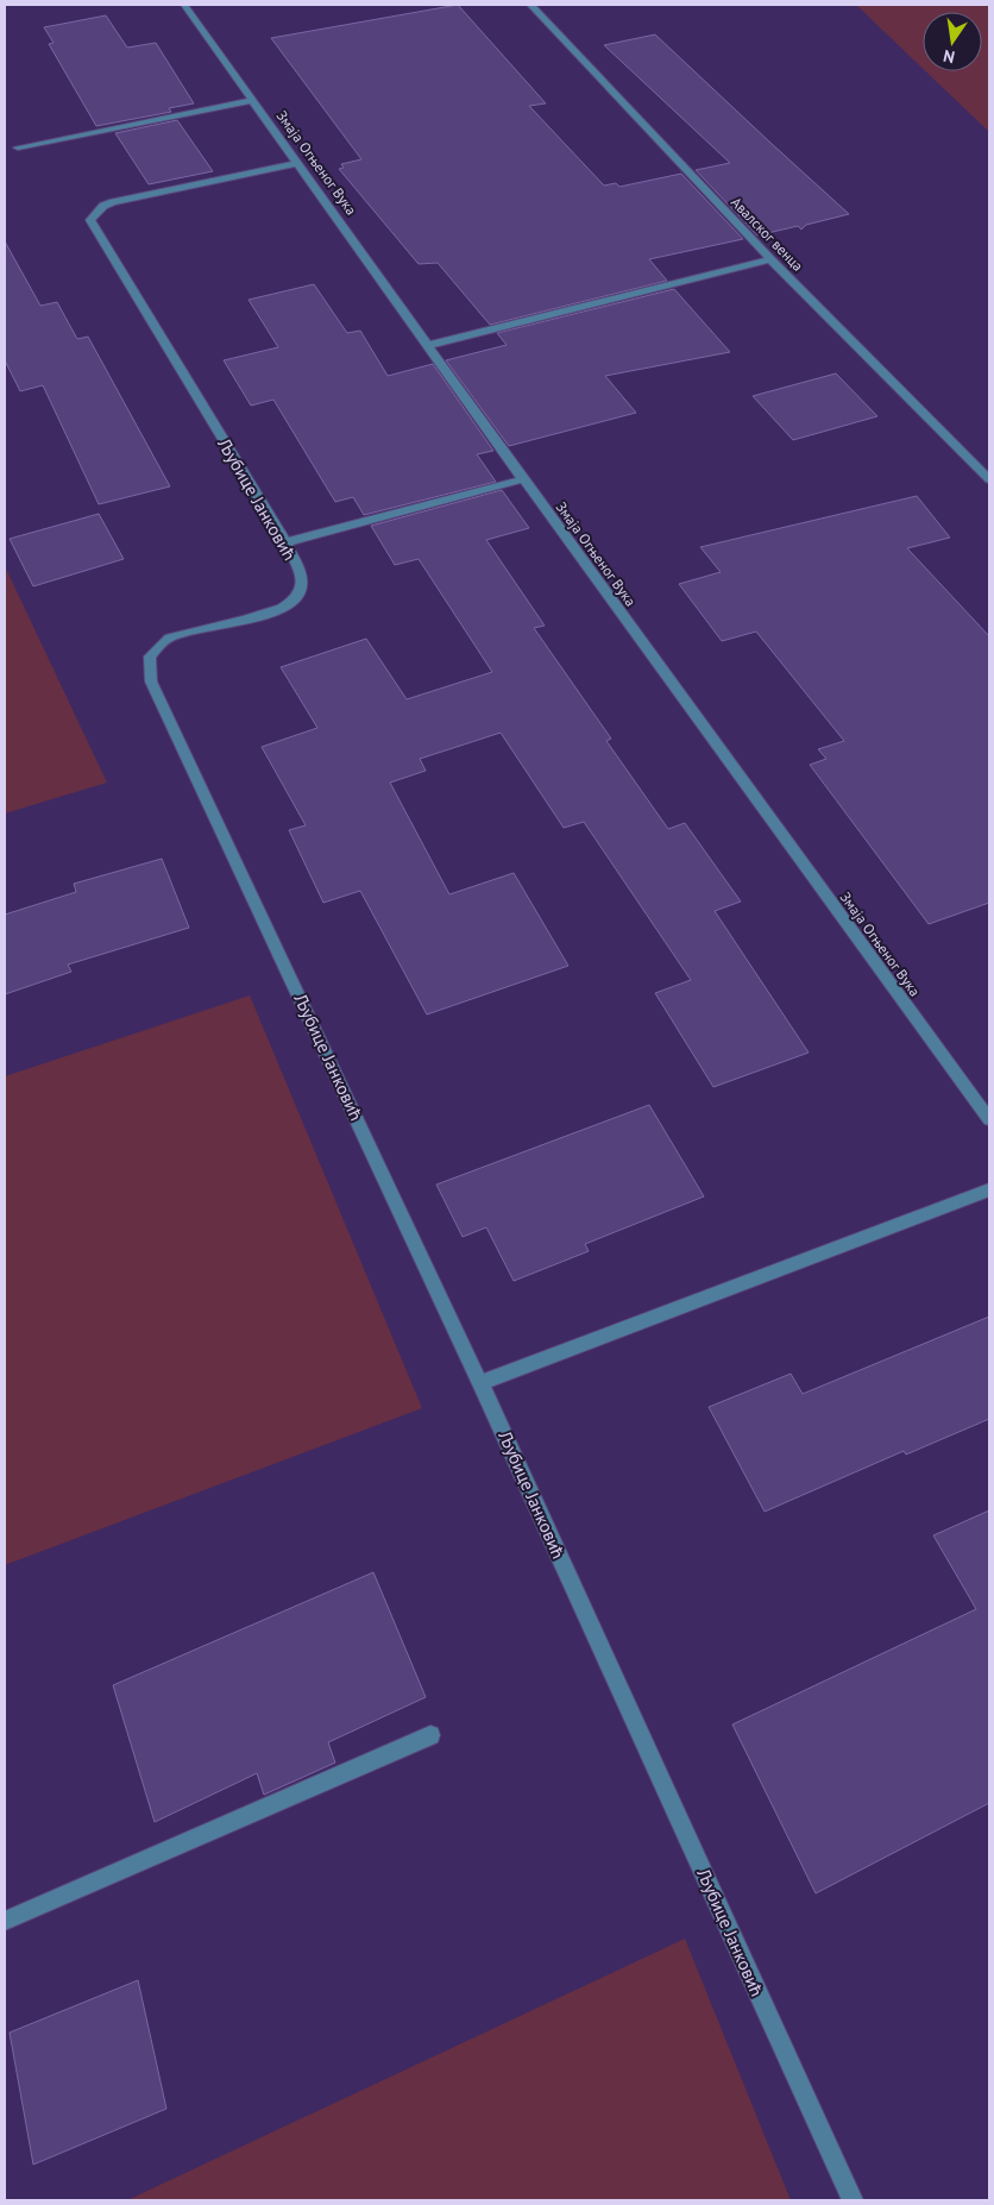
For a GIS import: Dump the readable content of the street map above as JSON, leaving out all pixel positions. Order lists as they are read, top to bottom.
{
  "streets": {
    "street": ["Змаја Огњеног Вука", "Авалског венца", "Љубице Јанковић"]
  },
  "crossings": [
    ["Змаја Огњеног Вука", "Љубице Јанковић"]
  ],
  "north": "bottom"
}
